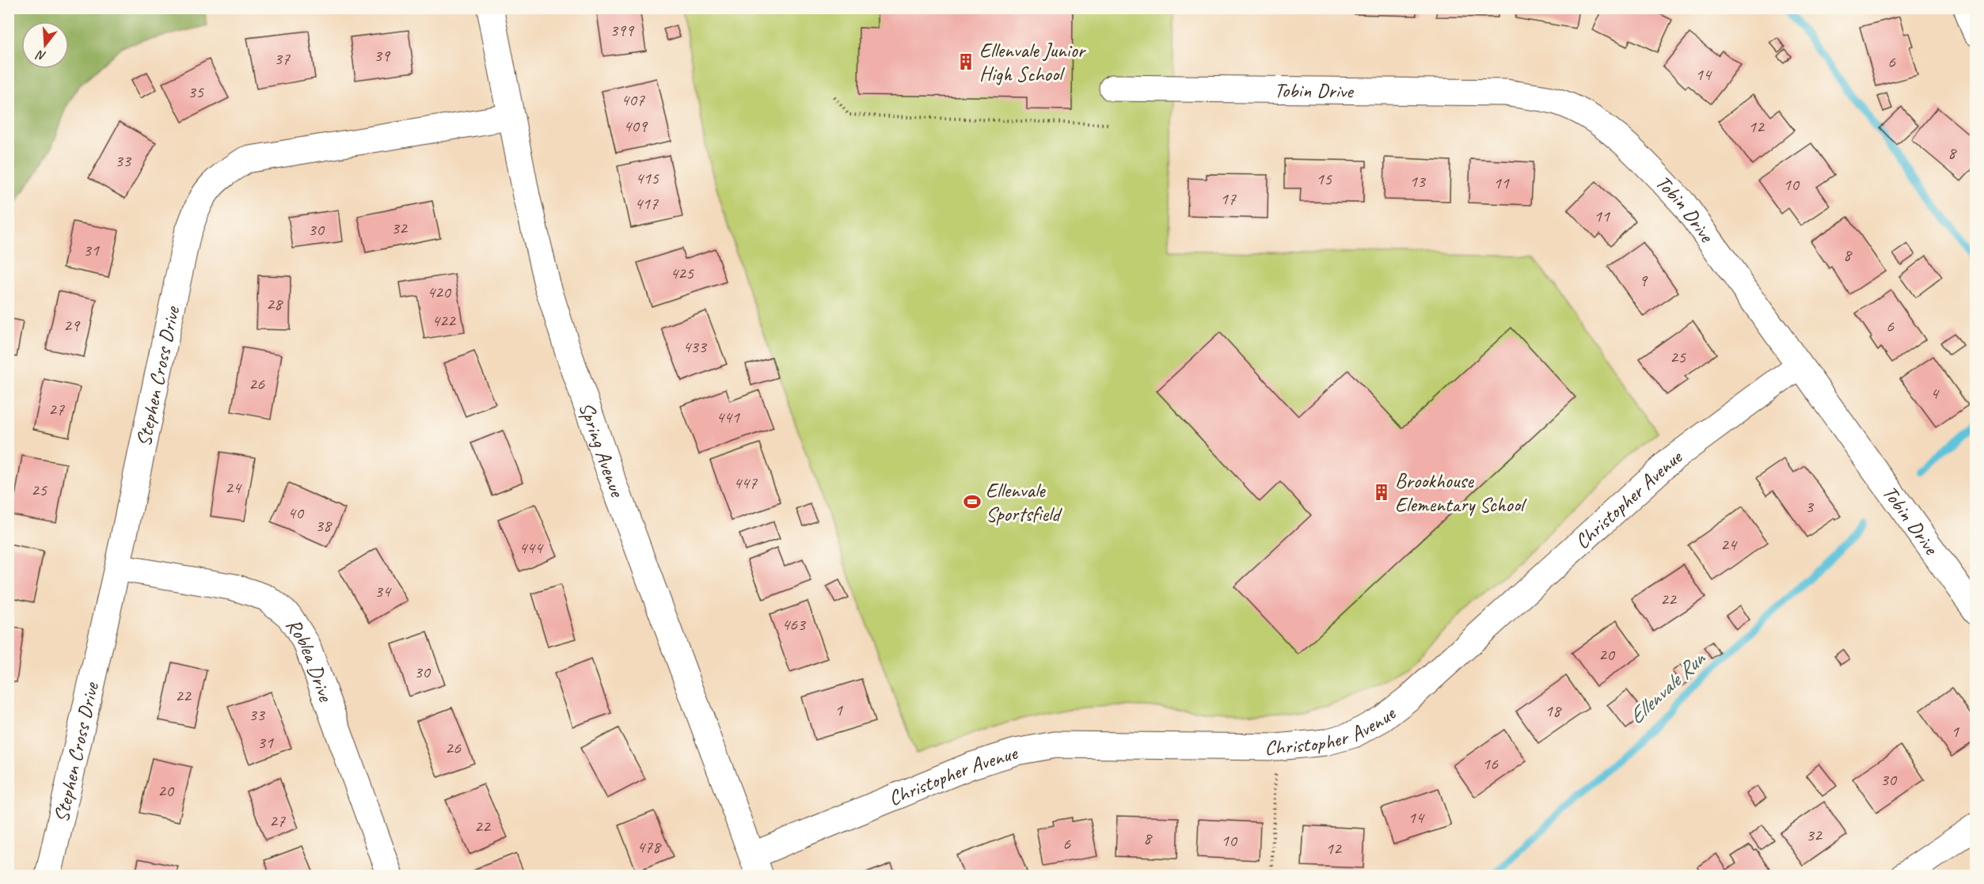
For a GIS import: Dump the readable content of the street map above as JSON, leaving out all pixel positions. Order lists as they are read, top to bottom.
{
  "streets": {
    "street": [
      "Tobin Drive",
      "Stephen Cross Drive",
      "Spring Avenue",
      "Christopher Avenue",
      "Roblea Drive"
    ]
  },
  "crossings": [
    ["Tobin Drive", "Christopher Avenue"],
    ["Stephen Cross Drive", "Spring Avenue"],
    ["Stephen Cross Drive", "Roblea Drive"],
    ["Spring Avenue", "Christopher Avenue"]
  ],
  "water": ["Ellenvale Run"],
  "places": {
    "building": ["Ellenvale Junior High School", "Brookhouse Elementary School"],
    "sports": ["Ellenvale Sportsfield"]
  },
  "house_numbers": [
    "399",
    "39",
    "37",
    "6",
    "14",
    "35",
    "407",
    "409",
    "12",
    "8",
    "33",
    "415",
    "15",
    "13",
    "11",
    "10",
    "17",
    "417",
    "11",
    "32",
    "30",
    "31",
    "8",
    "425",
    "9",
    "420",
    "28",
    "422",
    "29",
    "6",
    "433",
    "25",
    "26",
    "4",
    "27",
    "441",
    "447",
    "24",
    "25",
    "3",
    "40",
    "38",
    "24",
    "444",
    "34",
    "22",
    "463",
    "20",
    "30",
    "22",
    "1",
    "18",
    "33",
    "1",
    "31",
    "26",
    "16",
    "30",
    "20",
    "14",
    "27",
    "22",
    "32",
    "8",
    "10",
    "6",
    "478",
    "12"
  ],
  "north": "bottom"
}
